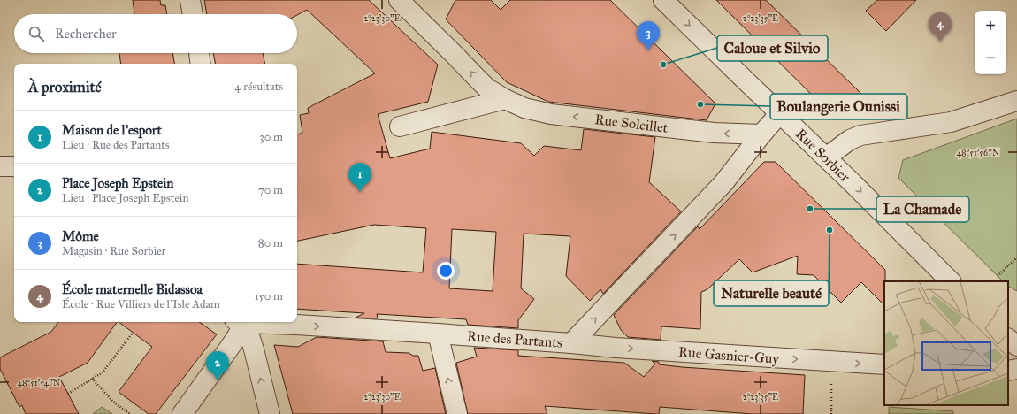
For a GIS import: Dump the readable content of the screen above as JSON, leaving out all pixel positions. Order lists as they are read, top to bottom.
{
  "streets": {
    "street": [
      "Rue Soleillet",
      "Rue Sorbier",
      "Rue des Partants",
      "Rue Gasnier-Guy"
    ]
  },
  "crossings": [
    ["Rue Soleillet", "Rue des Partants"],
    ["Rue Sorbier", "Rue des Partants"],
    ["Rue des Partants", "Rue Gasnier-Guy"]
  ],
  "one_way": [
    "Rue Soleillet",
    "Rue Sorbier",
    "Rue des Partants",
    "Rue Gasnier-Guy"
  ],
  "places": [
    "Caloue et Silvio",
    "Boulangerie Ounissi",
    "La Chamade",
    "Naturelle beauté"
  ],
  "page": {
    "map_buttons": ["+", "−"],
    "pins": [
      "4",
      "3",
      "1",
      "2"
    ],
    "search": "Rechercher",
    "heading": ["À proximité", "4 résultats"],
    "list": [
      {
        "mark": "1",
        "name": "Maison de l'esport",
        "note": "Lieu · Rue des Partants",
        "value": "30 m"
      },
      {
        "mark": "2",
        "name": "Place Joseph Epstein",
        "note": "Lieu · Place Joseph Epstein",
        "value": "70 m"
      },
      {
        "mark": "3",
        "name": "Môme",
        "note": "Magasin · Rue Sorbier",
        "value": "80 m"
      },
      {
        "mark": "4",
        "name": "École maternelle Bidassoa",
        "note": "École · Rue Villiers de l'Isle Adam",
        "value": "150 m"
      }
    ]
  },
  "coordinates": [
    "2°23'30\"E",
    "2°23'35\"E",
    "48°51'56\"N",
    "48°51'54\"N"
  ]
}
